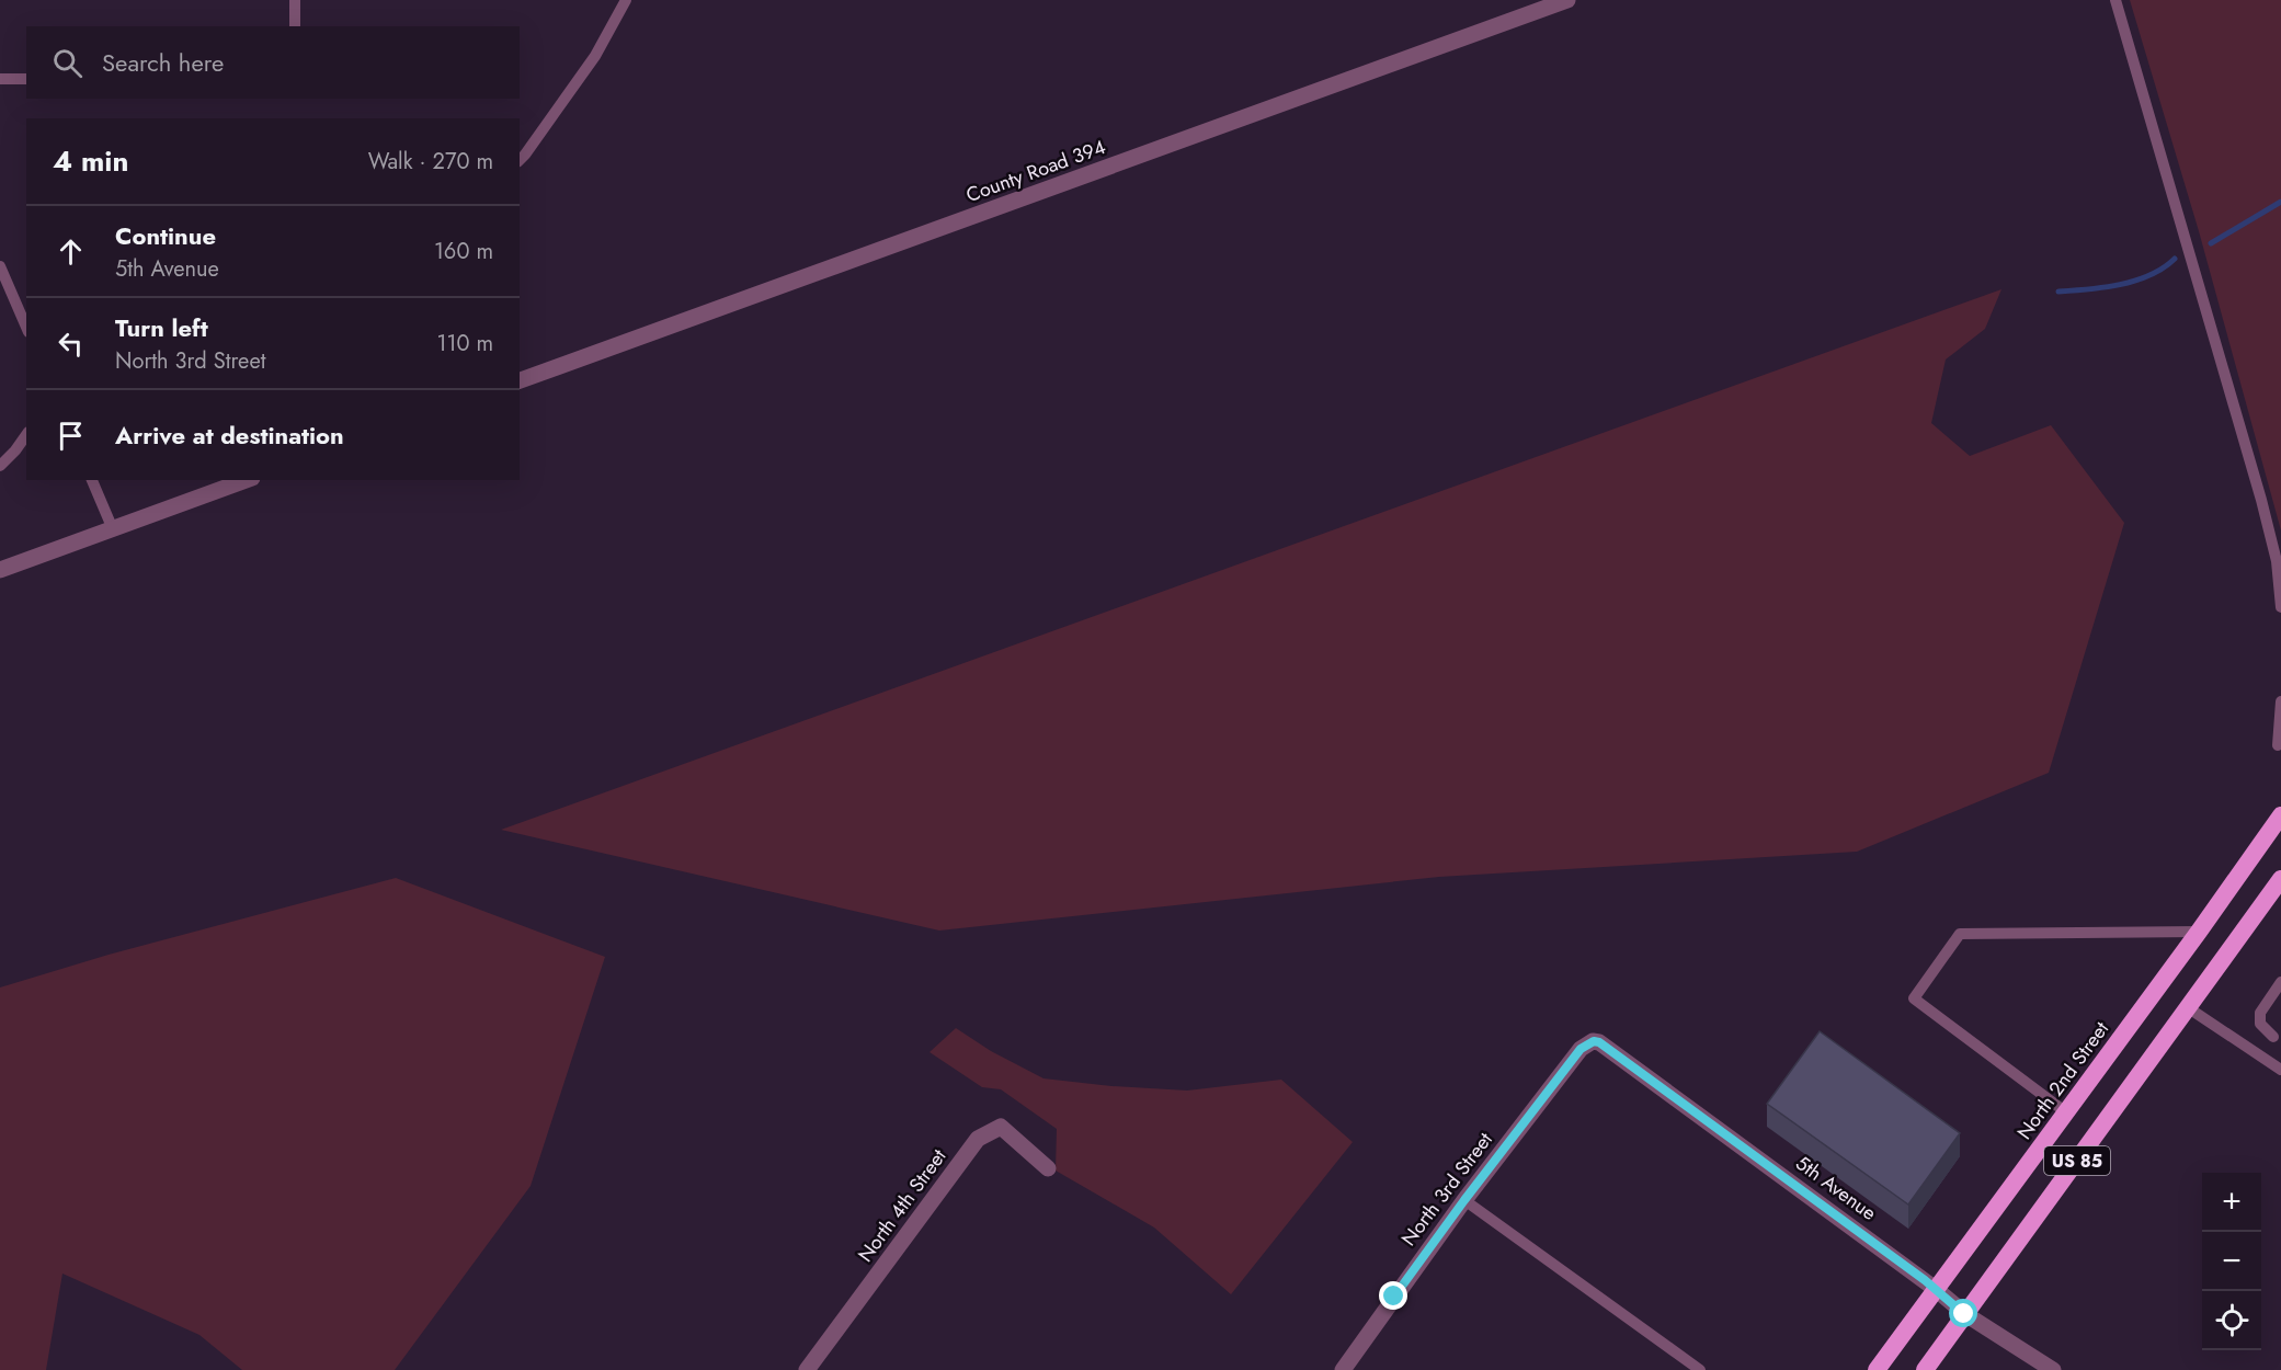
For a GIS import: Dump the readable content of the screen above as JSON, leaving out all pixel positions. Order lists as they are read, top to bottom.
{
  "streets": {
    "highway": ["North 2nd Street", "US 85"],
    "street": [
      "County Road 394",
      "5th Avenue",
      "North 3rd Street",
      "North 4th Street"
    ]
  },
  "crossings": [
    ["North 2nd Street", "5th Avenue"],
    ["US 85", "5th Avenue"],
    ["5th Avenue", "North 3rd Street"]
  ],
  "page": {
    "search": "Search here",
    "heading": ["4 min", "Walk · 270 m"],
    "list": [
      ["Continue", "5th Avenue", "160 m"],
      ["Turn left", "North 3rd Street", "110 m"],
      "Arrive at destination"
    ],
    "map_buttons": ["+", "−"]
  }
}
